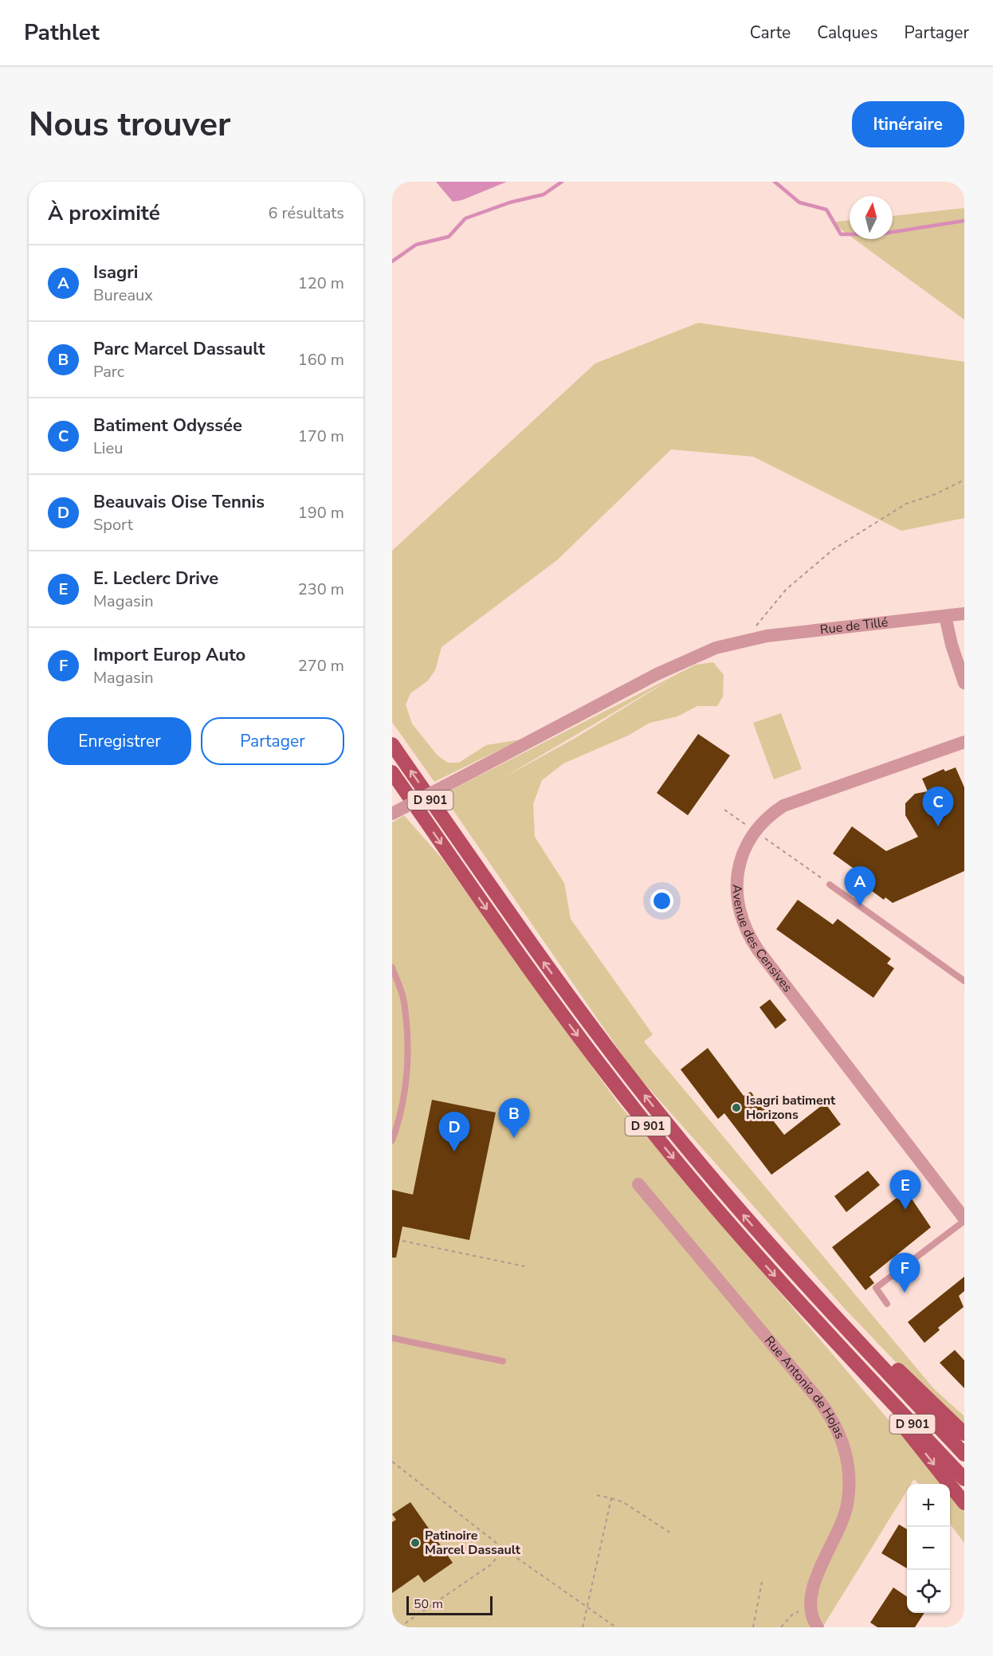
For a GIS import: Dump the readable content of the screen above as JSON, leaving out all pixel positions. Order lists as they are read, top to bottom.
{
  "streets": {
    "main road": ["D 901"],
    "street": ["Rue de Tillé", "Avenue des Censives", "Rue Antonio de Hojas"]
  },
  "places": ["Isagri batiment Horizons", "Patinoire Marcel Dassault"],
  "scale_bar": "50 m",
  "north": "top",
  "page": {
    "header": "Pathlet",
    "nav": ["Carte", "Calques", "Partager"],
    "buttons": [
      "Itinéraire",
      ["Enregistrer", "Partager"]
    ],
    "title": "Nous trouver",
    "heading": ["À proximité", "6 résultats"],
    "list": [
      {
        "mark": "A",
        "name": "Isagri",
        "note": "Bureaux",
        "value": "120 m"
      },
      {
        "mark": "B",
        "name": "Parc Marcel Dassault",
        "note": "Parc",
        "value": "160 m"
      },
      {
        "mark": "C",
        "name": "Batiment Odyssée",
        "note": "Lieu",
        "value": "170 m"
      },
      {
        "mark": "D",
        "name": "Beauvais Oise Tennis",
        "note": "Sport",
        "value": "190 m"
      },
      {
        "mark": "E",
        "name": "E. Leclerc Drive",
        "note": "Magasin",
        "value": "230 m"
      },
      {
        "mark": "F",
        "name": "Import Europ Auto",
        "note": "Magasin",
        "value": "270 m"
      }
    ],
    "pins": [
      "C",
      "A",
      "B",
      "D",
      "E",
      "F"
    ],
    "map_buttons": ["+", "−"],
    "scale": "50 m"
  }
}
